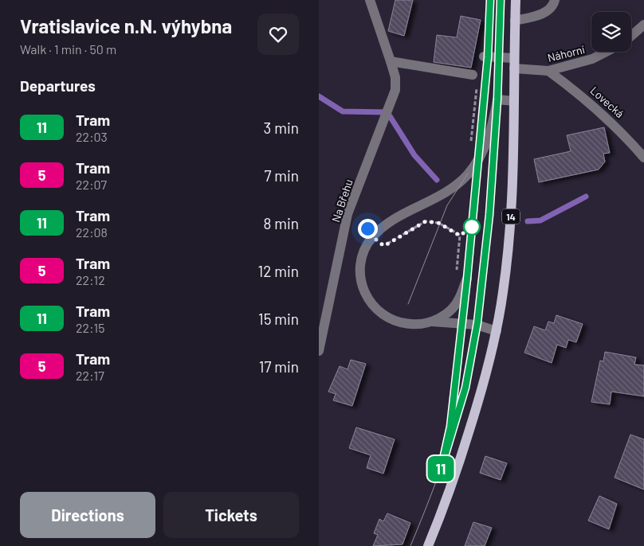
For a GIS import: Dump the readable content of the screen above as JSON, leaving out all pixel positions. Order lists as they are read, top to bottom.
{
  "streets": {
    "main road": ["14"],
    "street": ["Náhorní", "Lovecká", "Na Břehu"]
  },
  "crossings": [
    ["Náhorní", "Lovecká"],
    ["Náhorní", "14"]
  ],
  "lines": ["tram line 11"],
  "page": {
    "heading": [
      ["Vratislavice n.N. výhybna", "Walk · 1 min · 50 m"],
      "Departures"
    ],
    "on_map": "11",
    "list": [
      {
        "mark": "11",
        "name": "Tram",
        "note": "22:03",
        "value": "3 min"
      },
      {
        "mark": "5",
        "name": "Tram",
        "note": "22:07",
        "value": "7 min"
      },
      {
        "mark": "11",
        "name": "Tram",
        "note": "22:08",
        "value": "8 min"
      },
      {
        "mark": "5",
        "name": "Tram",
        "note": "22:12",
        "value": "12 min"
      },
      {
        "mark": "11",
        "name": "Tram",
        "note": "22:15",
        "value": "15 min"
      },
      {
        "mark": "5",
        "name": "Tram",
        "note": "22:17",
        "value": "17 min"
      }
    ],
    "buttons": ["Directions", "Tickets"]
  }
}
